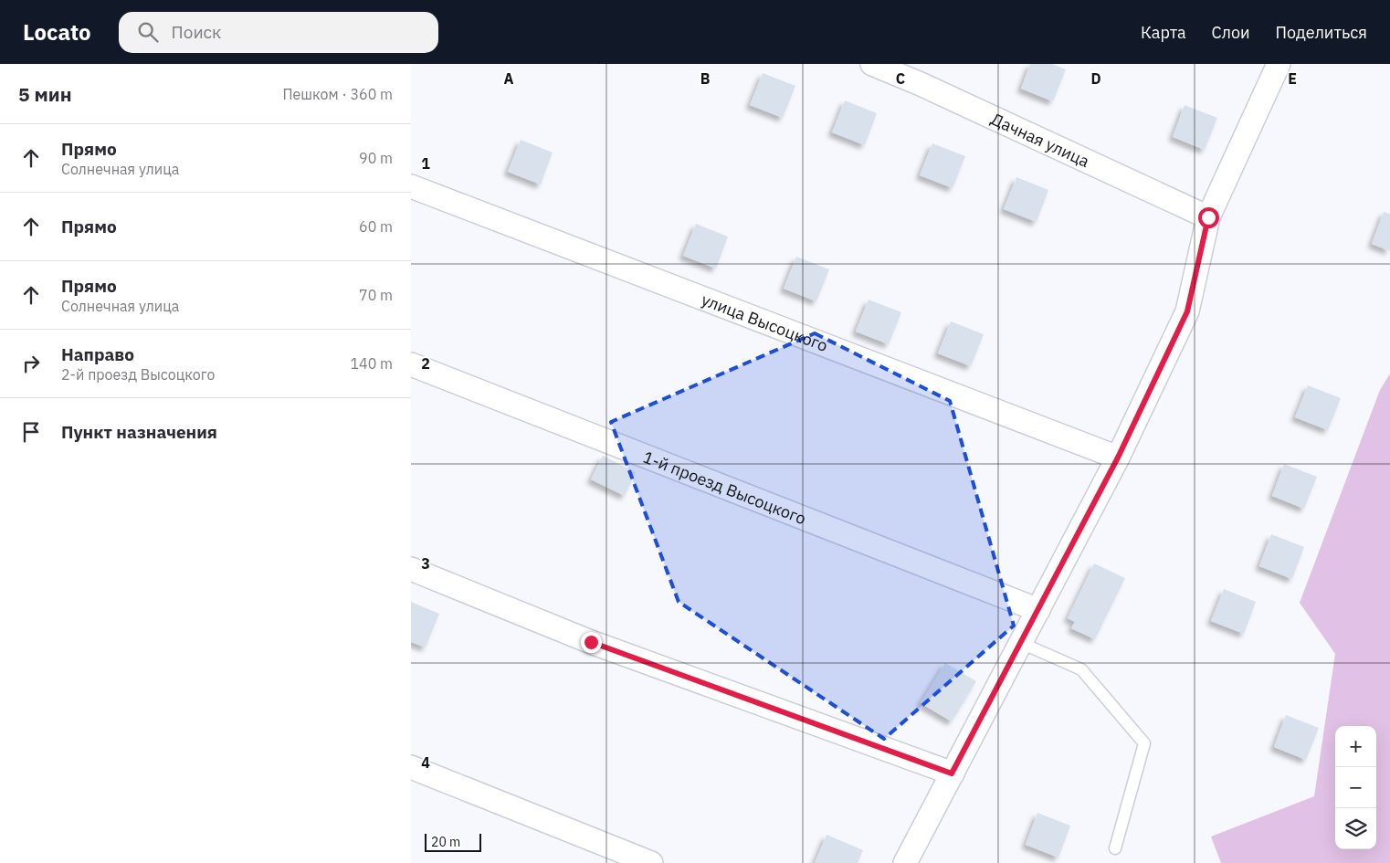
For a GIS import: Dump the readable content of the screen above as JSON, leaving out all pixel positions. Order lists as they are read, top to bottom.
{
  "streets": {
    "street": ["Дачная улица", "улица Высоцкого", "1-й проезд Высоцкого"]
  },
  "scale_bar": "20 m",
  "page": {
    "header": "Locato",
    "search": "Поиск",
    "nav": ["Карта", "Слои", "Поделиться"],
    "heading": ["5 мин", "Пешком · 360 m"],
    "list": [
      ["Прямо", "Солнечная улица", "90 m"],
      ["Прямо", "60 m"],
      ["Прямо", "Солнечная улица", "70 m"],
      ["Направо", "2-й проезд Высоцкого", "140 m"],
      "Пункт назначения"
    ],
    "map_buttons": ["+", "−"],
    "scale": "20 m"
  },
  "grid": {
    "columns": [
      "A",
      "B",
      "C",
      "D",
      "E"
    ],
    "rows": [
      "1",
      "2",
      "3",
      "4"
    ]
  }
}
